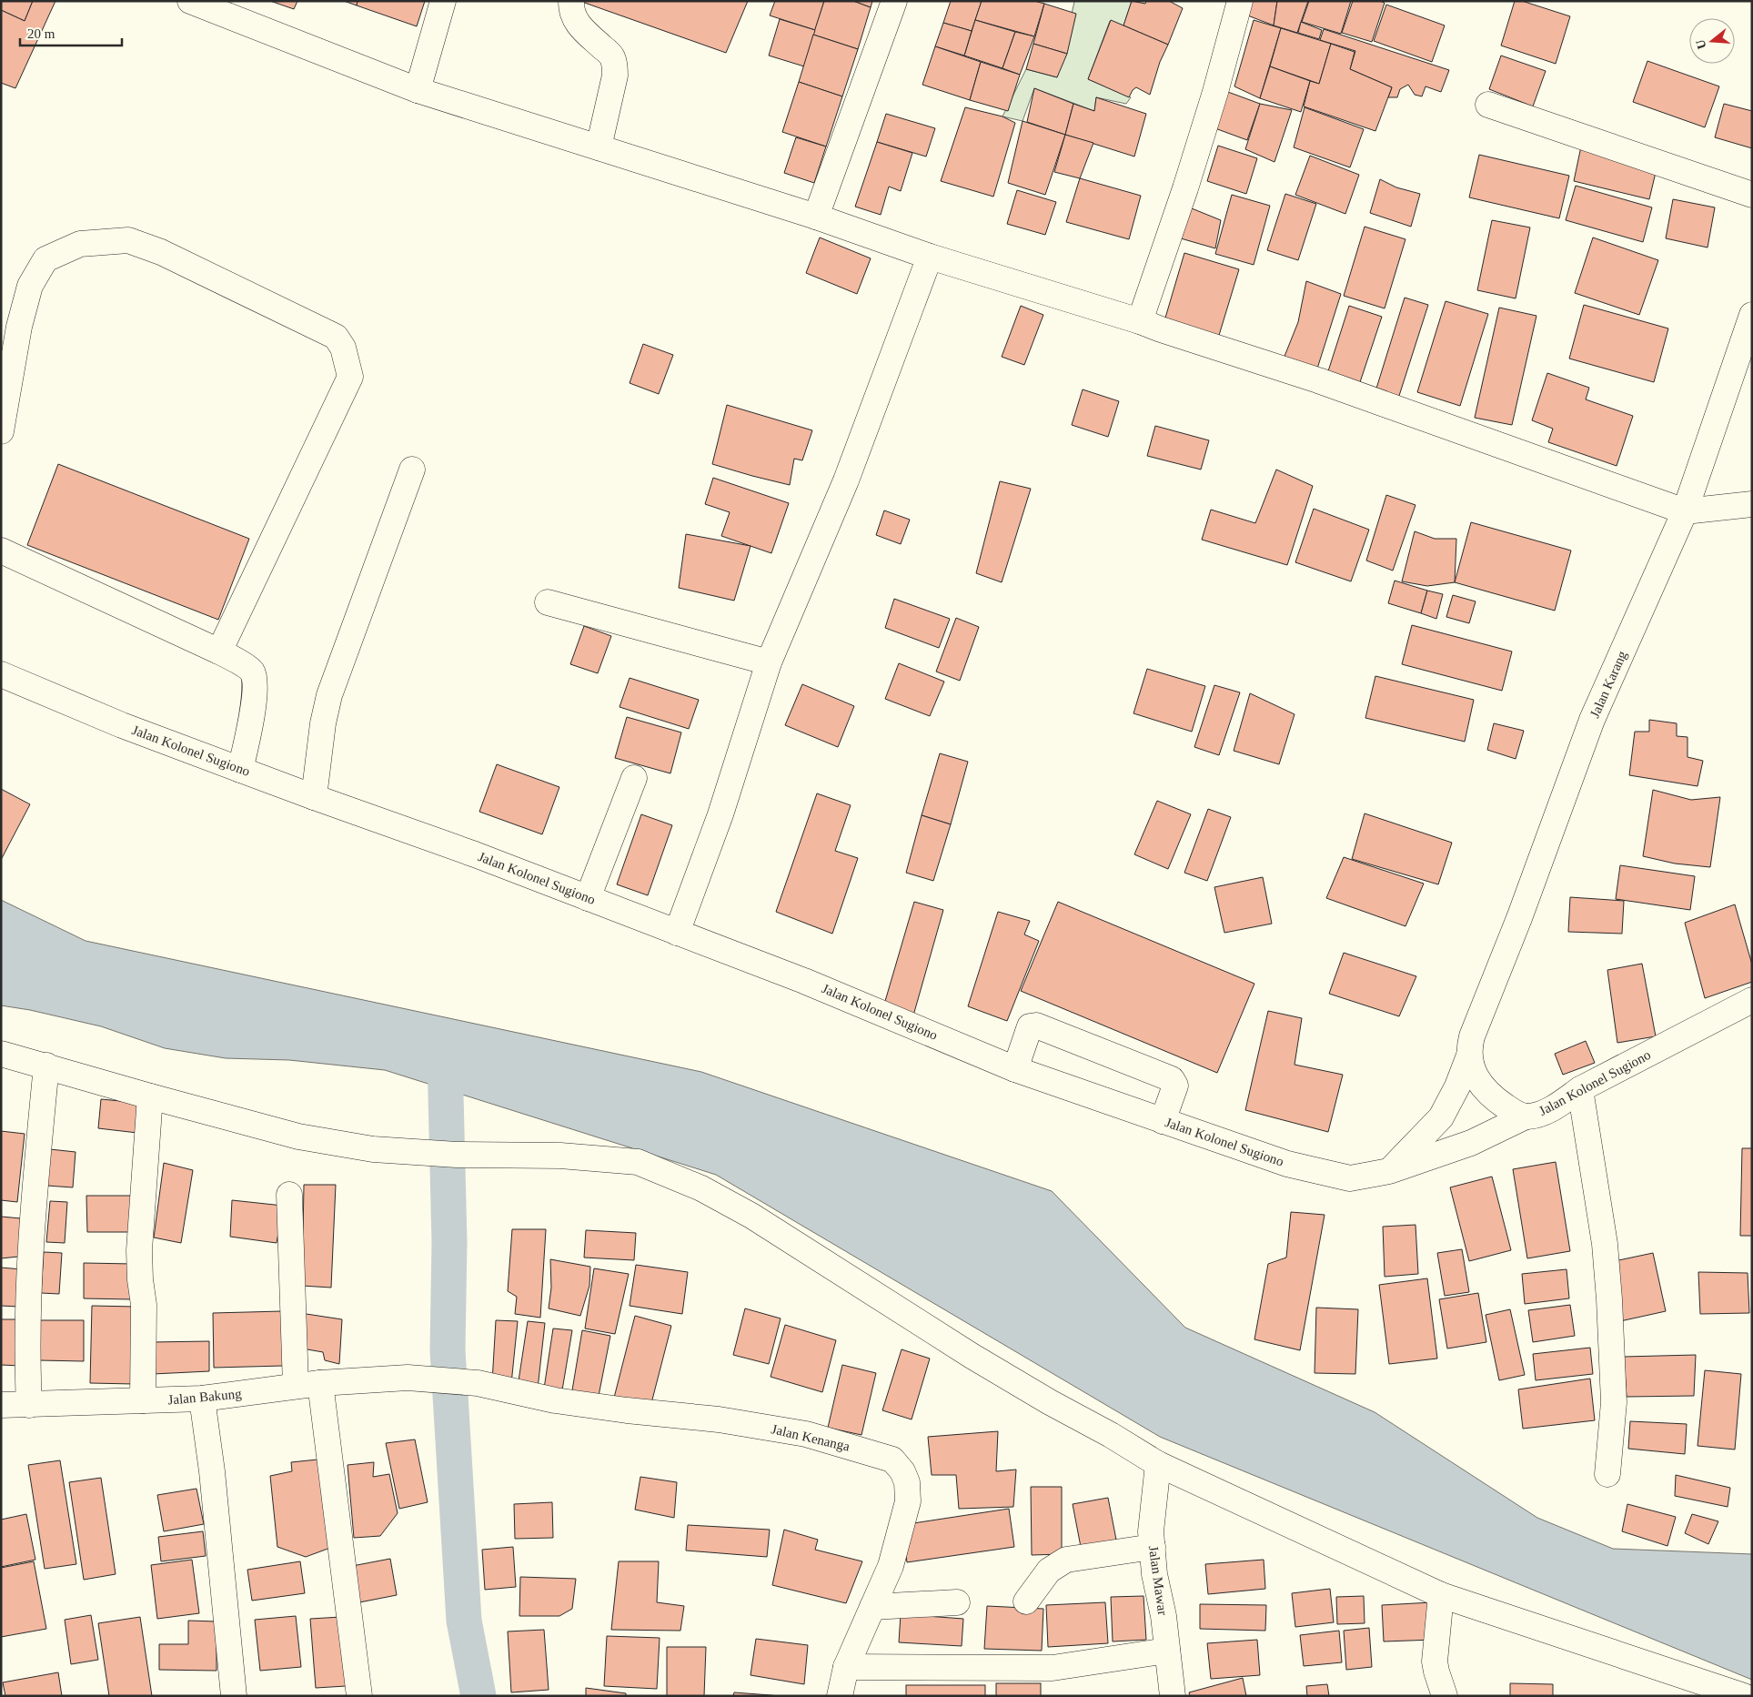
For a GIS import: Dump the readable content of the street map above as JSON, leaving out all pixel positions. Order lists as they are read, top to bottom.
{
  "streets": {
    "street": [
      "Jalan Karang",
      "Jalan Kolonel Sugiono",
      "Jalan Bakung",
      "Jalan Kenanga",
      "Jalan Mawar"
    ]
  },
  "crossings": [
    ["Jalan Karang", "Jalan Kolonel Sugiono"],
    ["Jalan Bakung", "Jalan Kenanga"]
  ],
  "scale_bar": "20 m",
  "north": "left"
}
